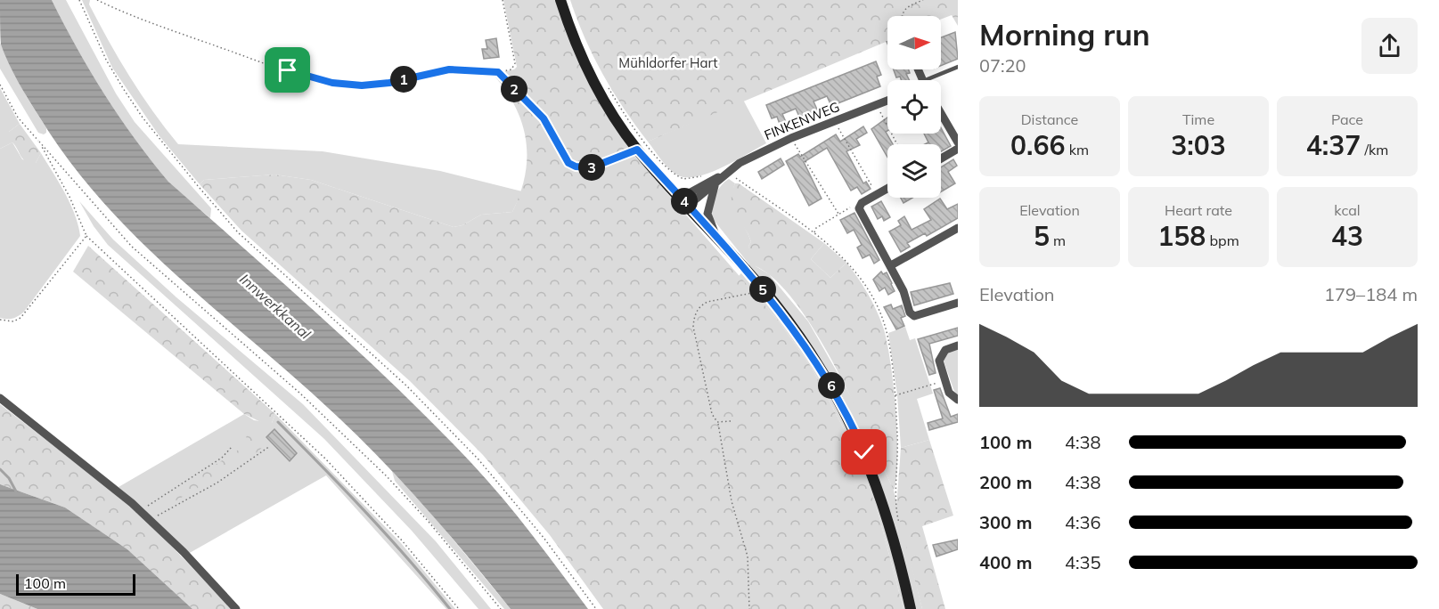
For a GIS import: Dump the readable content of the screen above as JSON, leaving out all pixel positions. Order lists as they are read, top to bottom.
{
  "streets": {
    "street": ["FINKENWEG"]
  },
  "water": ["Innwerkkanal"],
  "parks": ["Mühldorfer Hart"],
  "scale_bar": "100 m",
  "north": "right",
  "page": {
    "heading": ["Morning run", "07:20"],
    "pins": [
      "1",
      "2",
      "3",
      "4",
      "5",
      "6"
    ],
    "stats": [
      ["Distance", "0.66 km"],
      ["Time", "3:03"],
      ["Pace", "4:37 /km"],
      ["Elevation", "5 m"],
      ["Heart rate", "158 bpm"],
      ["kcal", "43"]
    ],
    "chart": ["Elevation", "179–184 m"],
    "list": [
      {
        "name": "100 m",
        "note": "4:38"
      },
      {
        "name": "200 m",
        "note": "4:38"
      },
      {
        "name": "300 m",
        "note": "4:36"
      },
      {
        "name": "400 m",
        "note": "4:35"
      }
    ],
    "scale": "100 m"
  }
}
